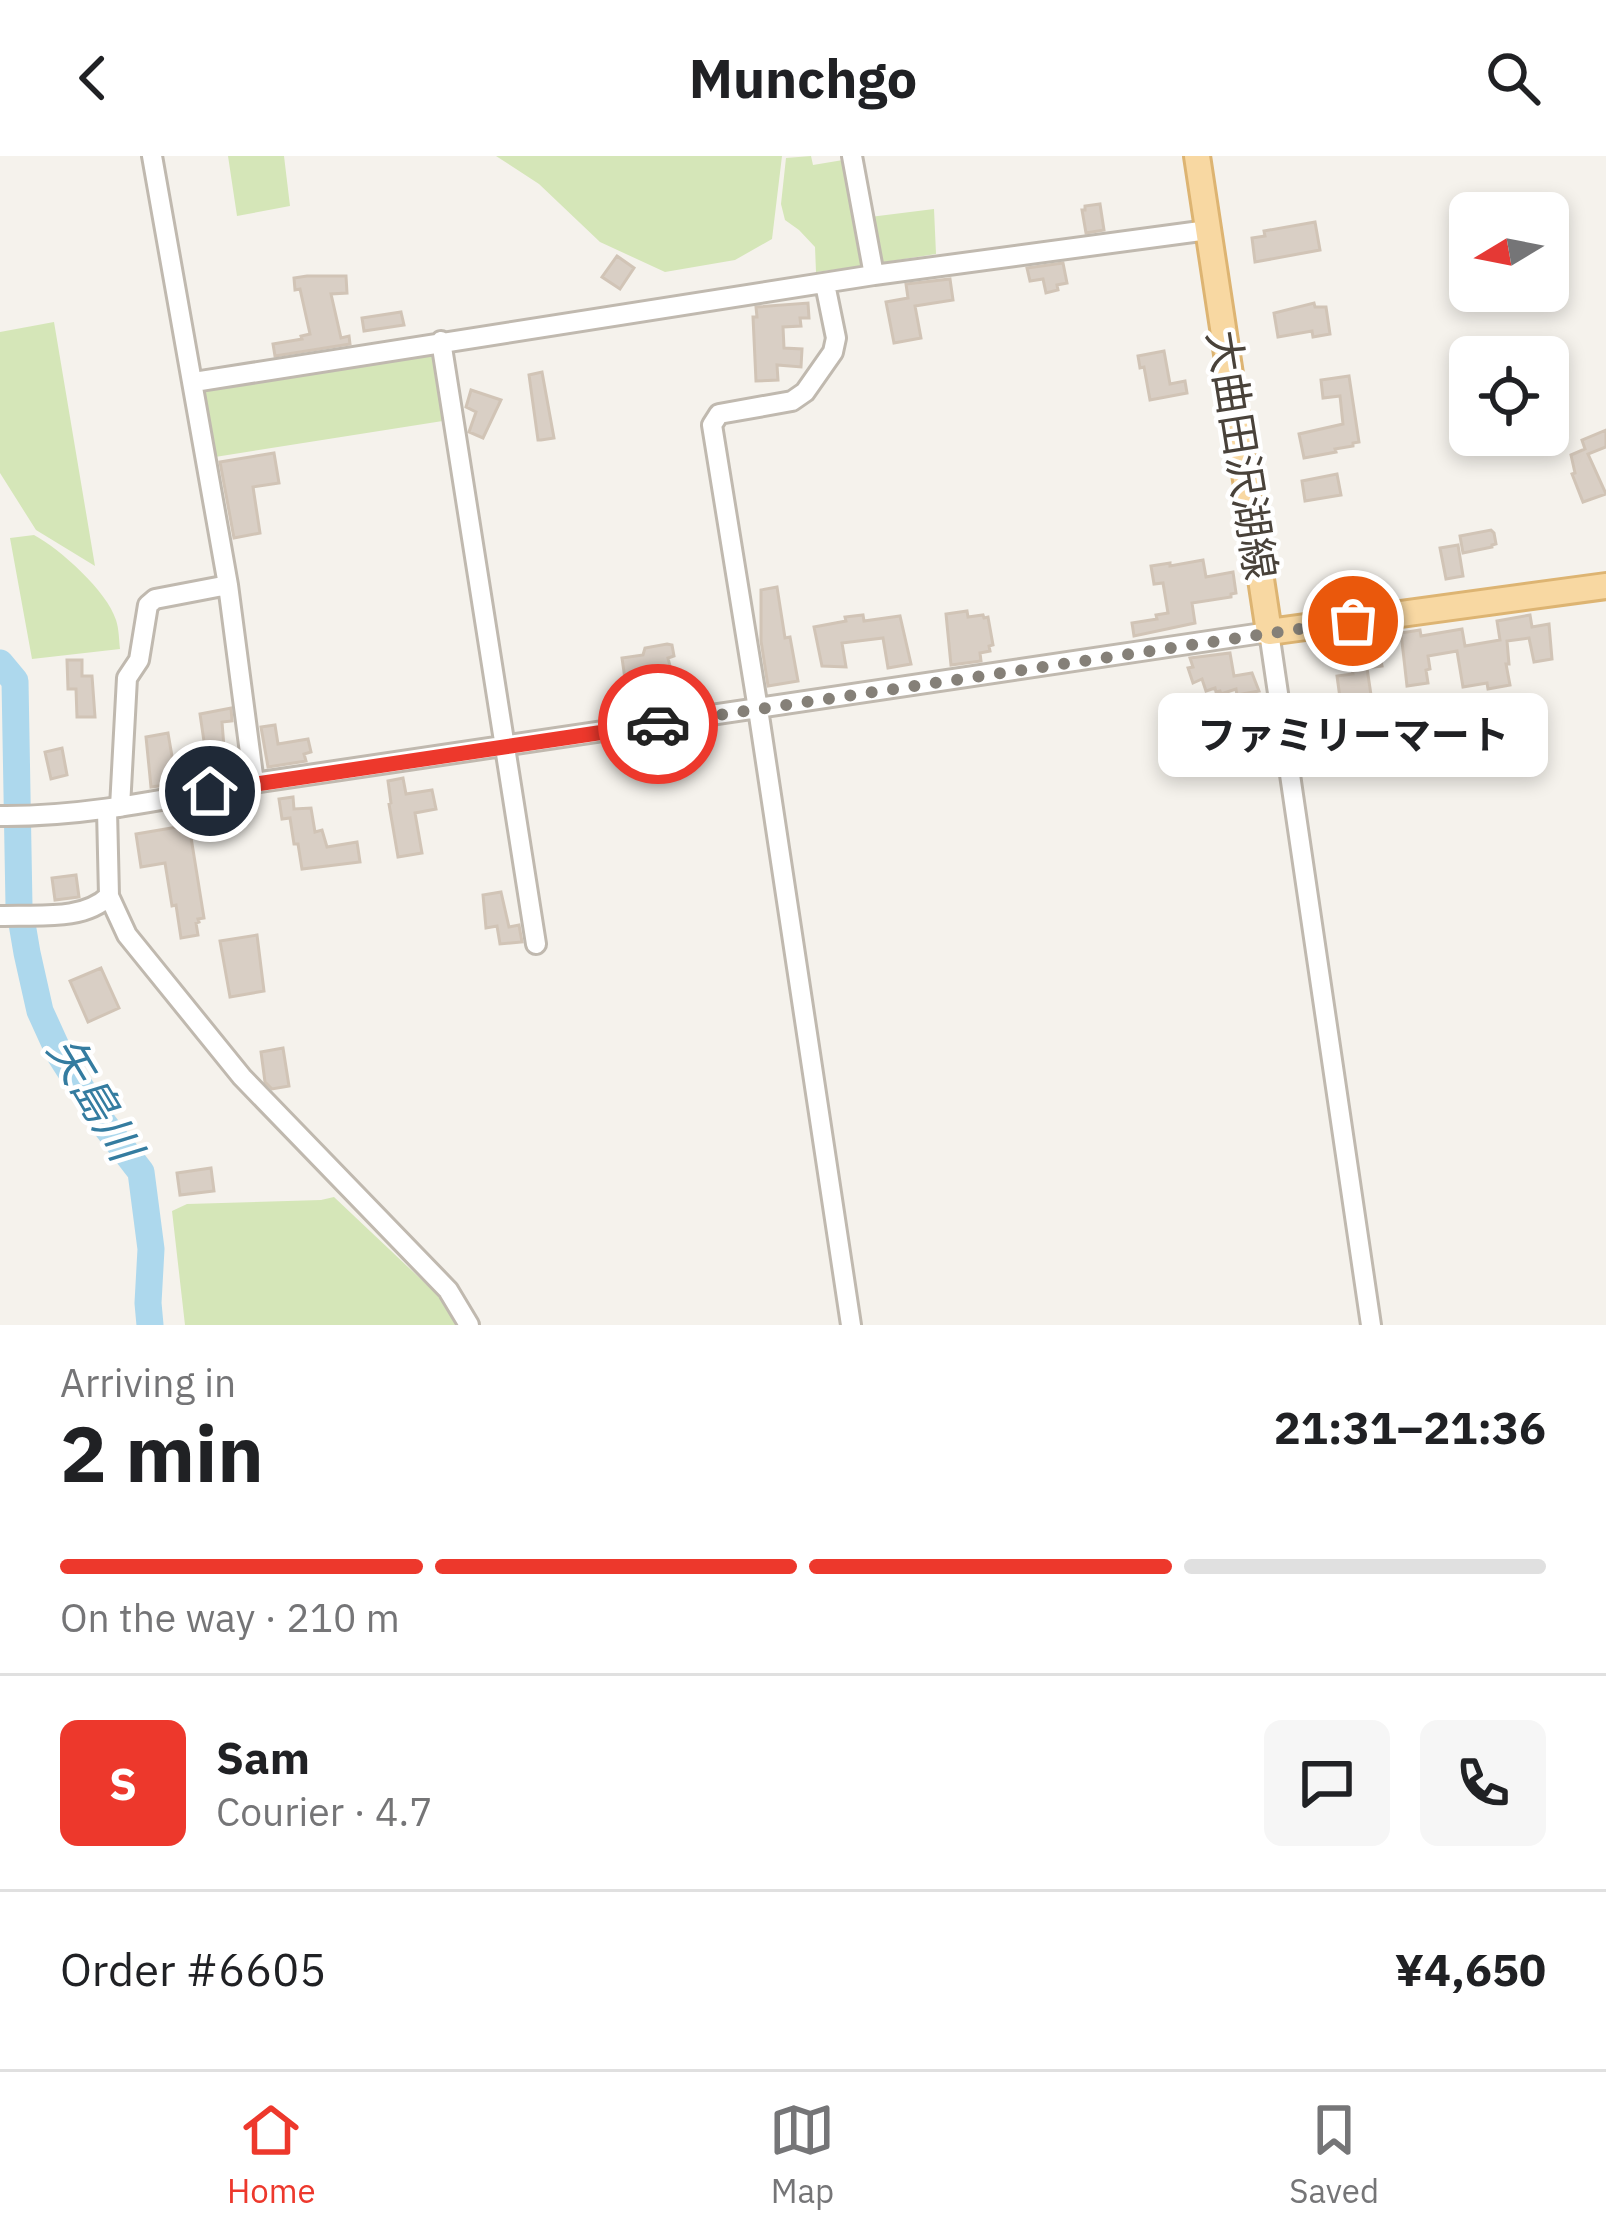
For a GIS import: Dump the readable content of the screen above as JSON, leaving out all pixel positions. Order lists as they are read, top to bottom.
{
  "streets": {
    "main road": ["大曲田沢湖線"]
  },
  "water": ["矢島川"],
  "places": ["ファミリーマート"],
  "north": "left",
  "page": {
    "header": "Munchgo",
    "bubble": "ファミリーマート",
    "heading": ["2 min", "Arriving in", "21:31–21:36"],
    "panel": [
      "Sam",
      "Courier · 4.7",
      "Order #6605",
      "¥4,650"
    ],
    "bar": "On the way · 210 m",
    "round": "S",
    "tabs": ["Home", "Map", "Saved"]
  }
}
